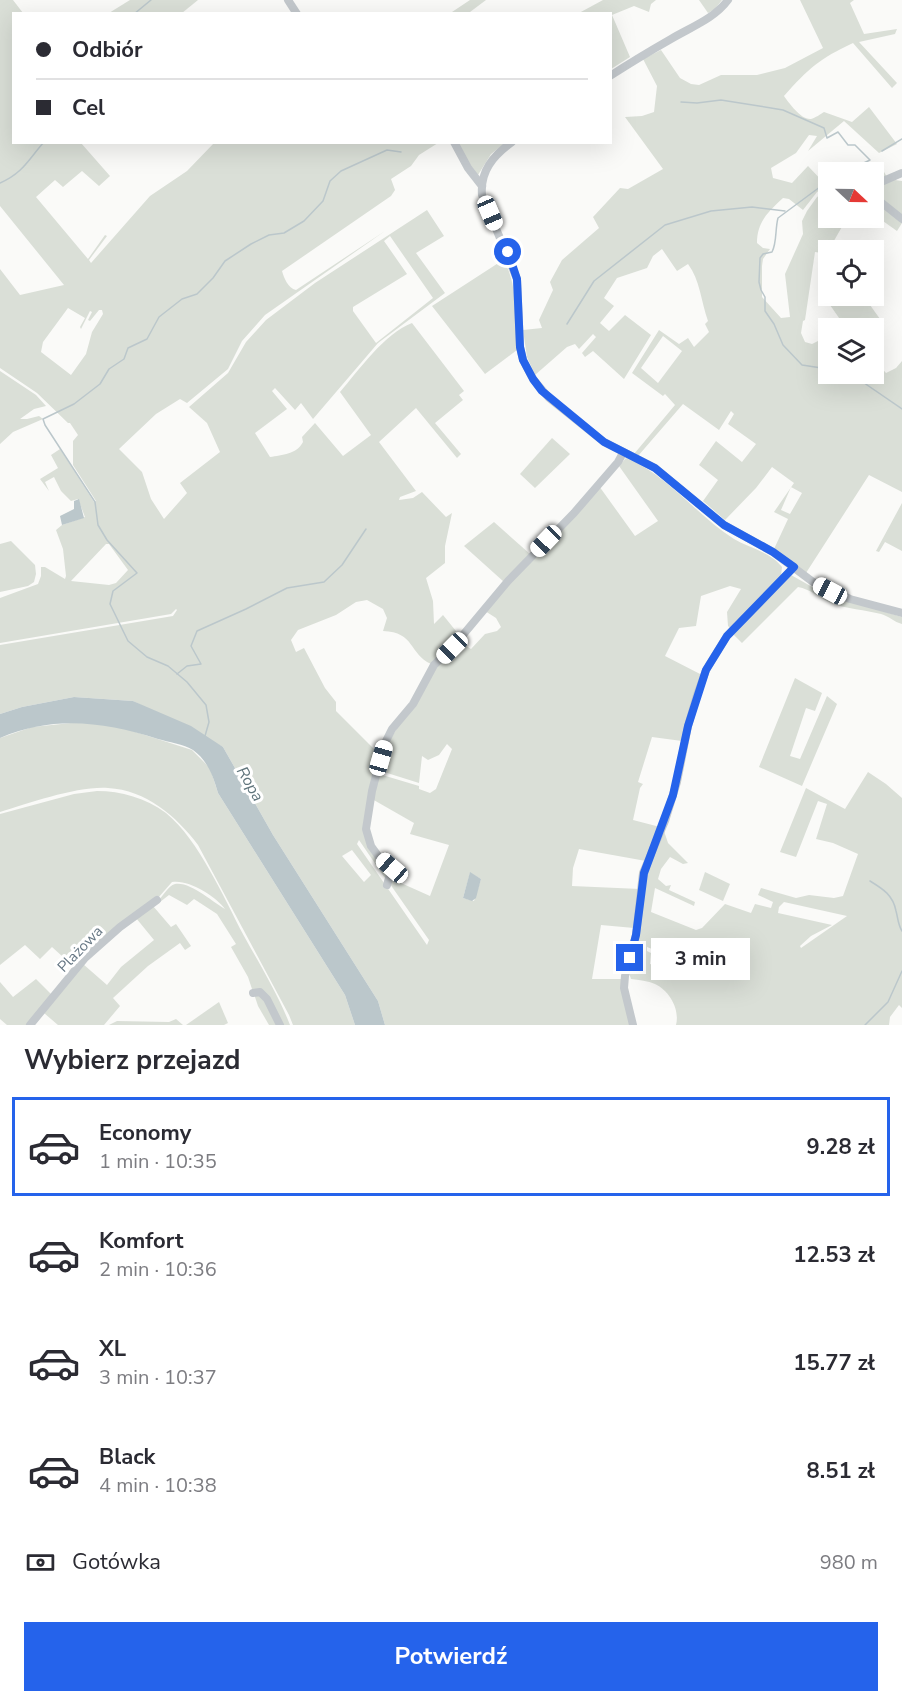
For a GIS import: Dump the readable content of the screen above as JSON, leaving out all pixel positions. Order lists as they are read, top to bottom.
{
  "streets": {
    "street": ["Plażowa"]
  },
  "water": ["Ropa"],
  "north": "right",
  "page": {
    "banner": ["Odbiór", "Cel"],
    "bubble": "3 min",
    "heading": "Wybierz przejazd",
    "list": [
      {
        "name": "Economy",
        "note": "1 min · 10:35",
        "value": "9.28 zł"
      },
      {
        "name": "Komfort",
        "note": "2 min · 10:36",
        "value": "12.53 zł"
      },
      {
        "name": "XL",
        "note": "3 min · 10:37",
        "value": "15.77 zł"
      },
      {
        "name": "Black",
        "note": "4 min · 10:38",
        "value": "8.51 zł"
      }
    ],
    "pay": ["Gotówka", "980 m"],
    "buttons": "Potwierdź"
  }
}
